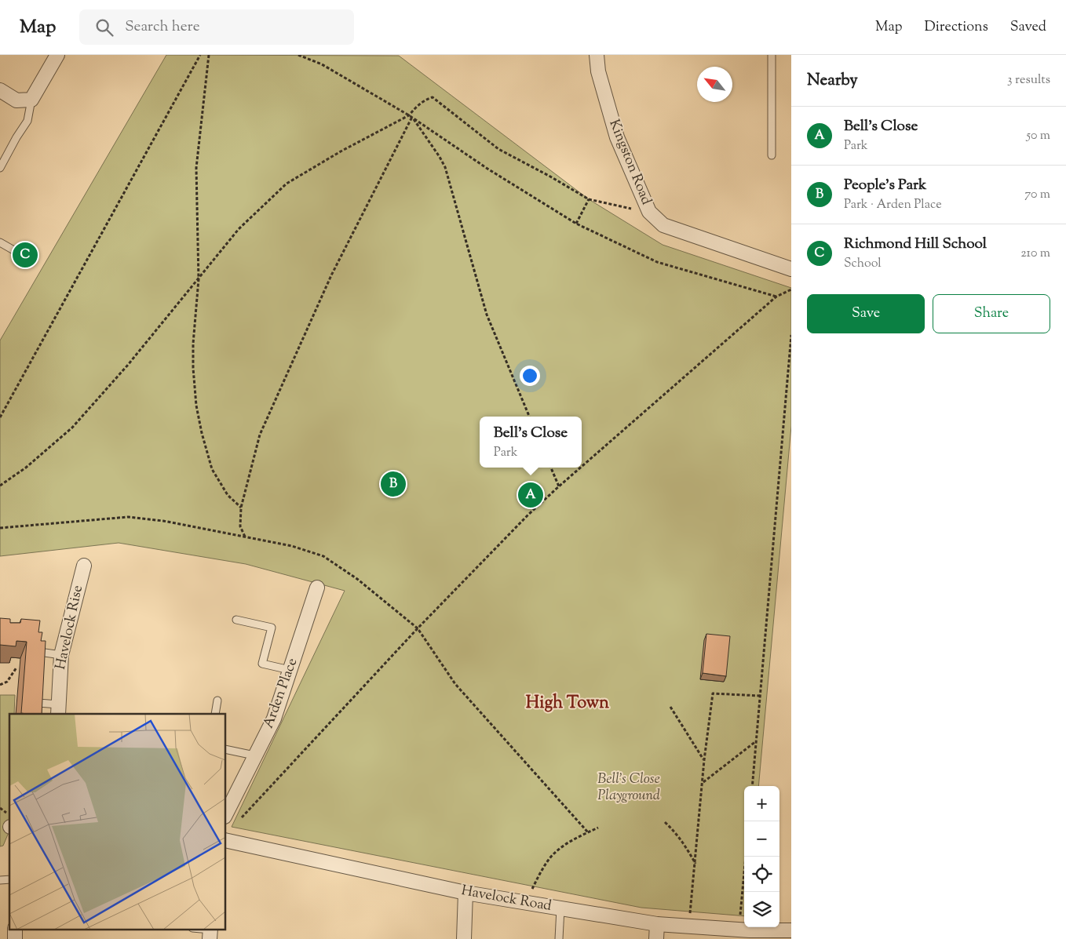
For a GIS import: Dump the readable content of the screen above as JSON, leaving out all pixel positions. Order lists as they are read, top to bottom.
{
  "streets": {
    "street": [
      "Kingston Road",
      "Havelock Rise",
      "Arden Place",
      "Havelock Road"
    ]
  },
  "districts": ["High Town"],
  "parks": ["Bell's Close Playground"],
  "north": "top left",
  "page": {
    "header": "Map",
    "search": "Search here",
    "nav": ["Map", "Directions", "Saved"],
    "heading": ["Nearby", "3 results"],
    "list": [
      {
        "mark": "A",
        "name": "Bell's Close",
        "note": "Park",
        "value": "50 m"
      },
      {
        "mark": "B",
        "name": "People's Park",
        "note": "Park · Arden Place",
        "value": "70 m"
      },
      {
        "mark": "C",
        "name": "Richmond Hill School",
        "note": "School",
        "value": "210 m"
      }
    ],
    "pins": ["C", "B", "A"],
    "buttons": ["Save", "Share"],
    "popup": ["Bell's Close", "Park"],
    "map_buttons": ["+", "−"]
  }
}
